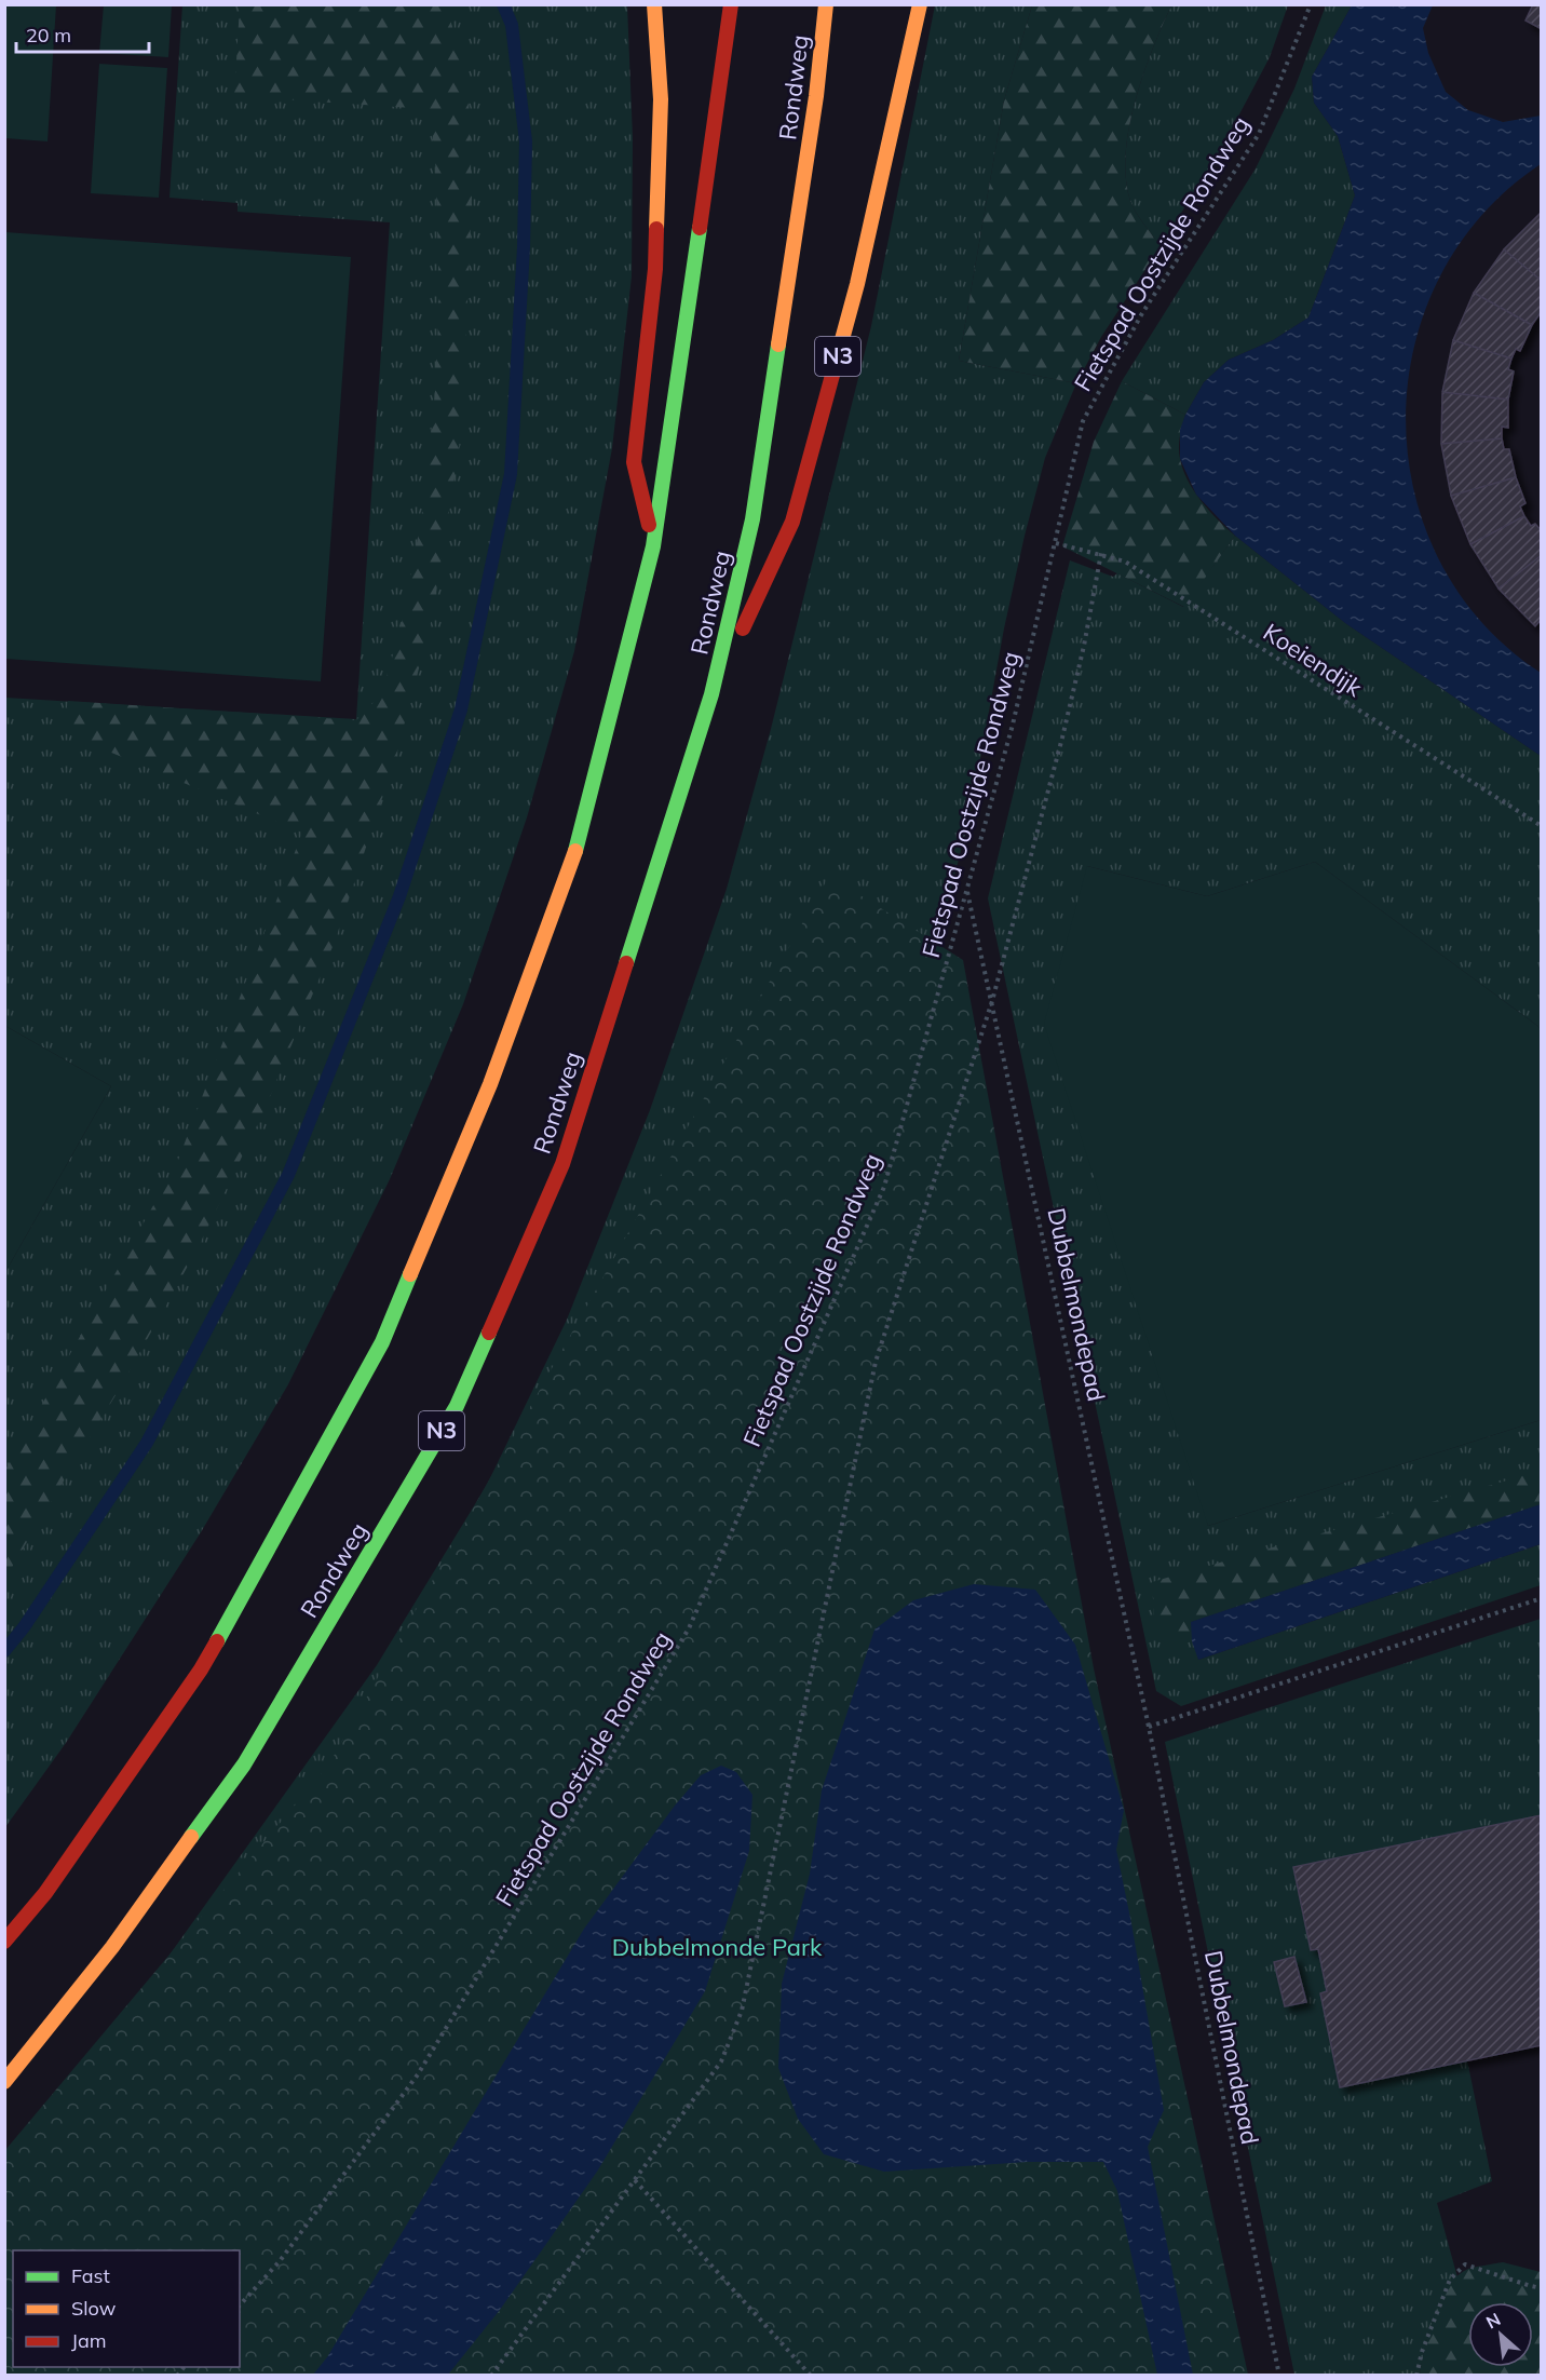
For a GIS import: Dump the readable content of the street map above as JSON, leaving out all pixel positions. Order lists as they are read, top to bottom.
{
  "streets": {
    "highway": ["Rondweg", "N3"],
    "path": ["Fietspad Oostzijde Rondweg", "Koeiendijk", "Dubbelmondepad"]
  },
  "crossings": [
    ["Rondweg", "N3"],
    ["Fietspad Oostzijde Rondweg", "Koeiendijk"],
    ["Fietspad Oostzijde Rondweg", "Dubbelmondepad"]
  ],
  "parks": ["Dubbelmonde Park"],
  "legend": ["Fast", "Slow", "Jam"],
  "scale_bar": "20 m",
  "north": "top left"
}
